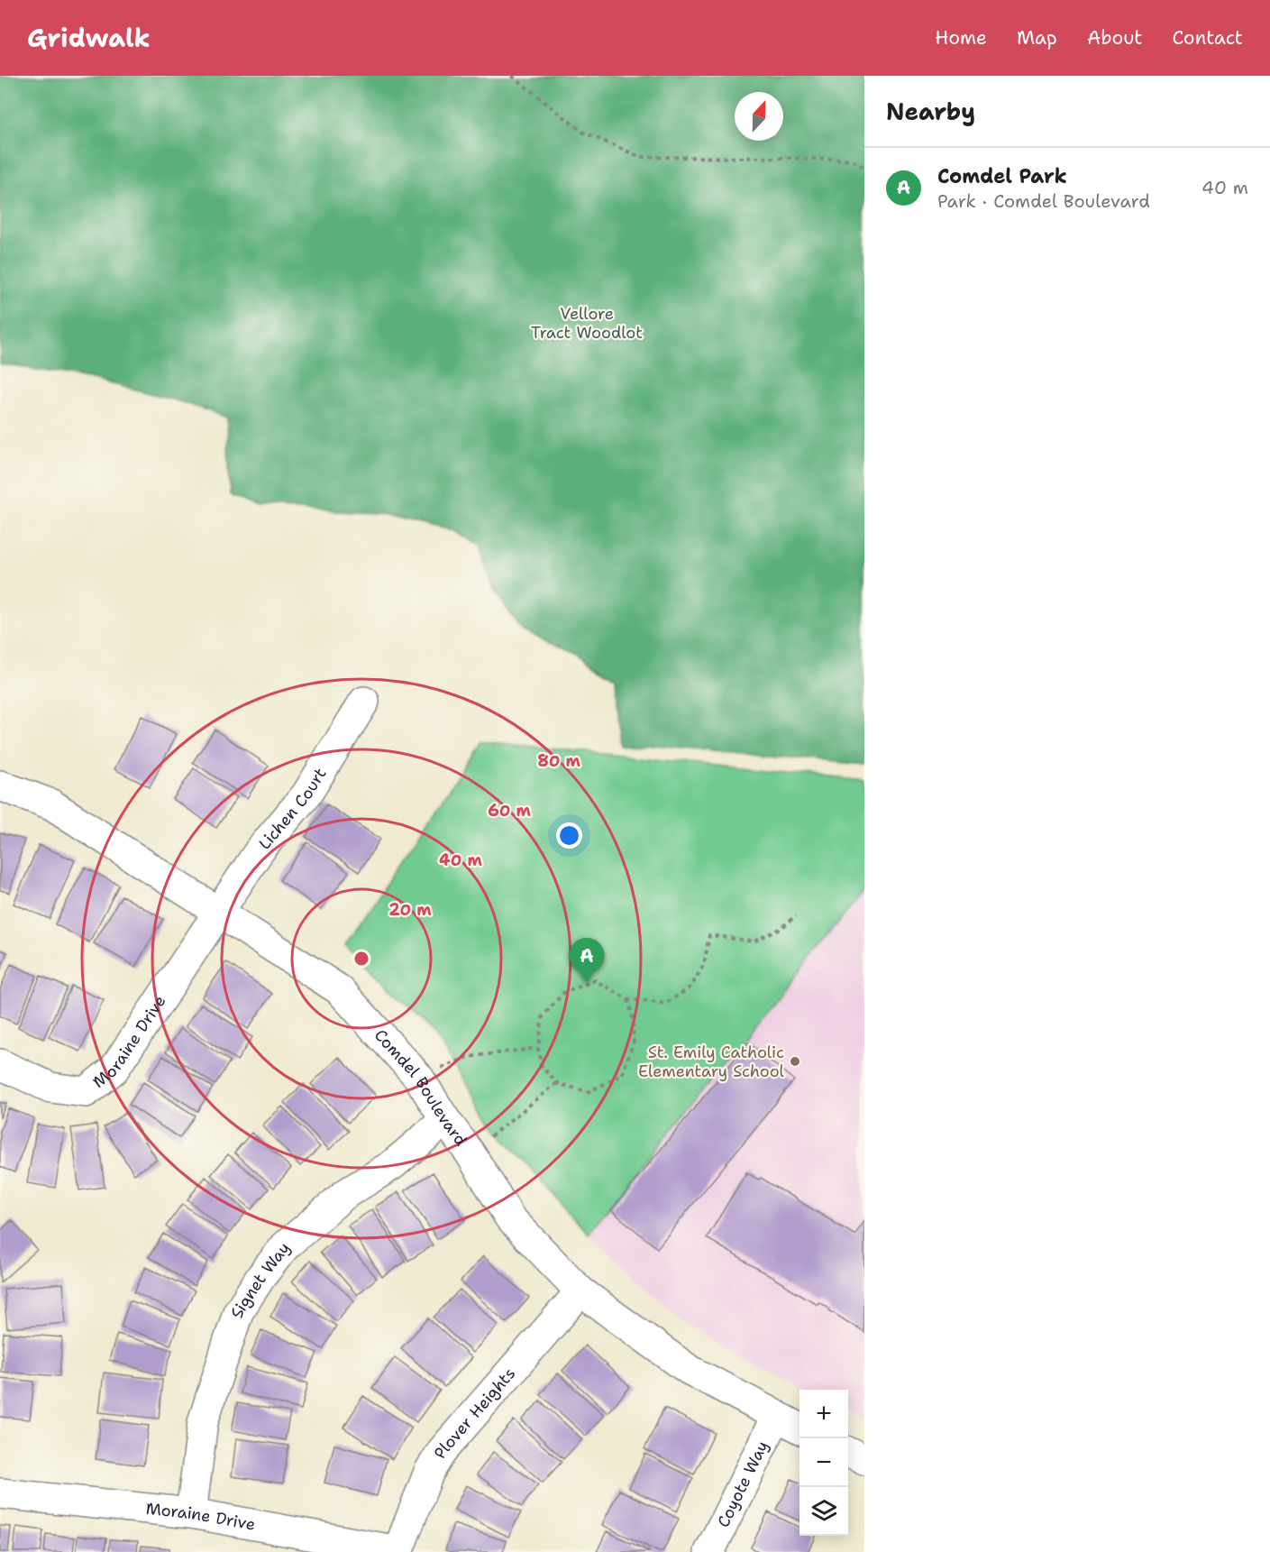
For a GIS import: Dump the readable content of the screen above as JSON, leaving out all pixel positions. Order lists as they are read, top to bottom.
{
  "streets": {
    "street": [
      "Lichen Court",
      "Moraine Drive",
      "Comdel Boulevard",
      "Signet Way",
      "Plover Heights",
      "Coyote Way"
    ]
  },
  "crossings": [
    ["Lichen Court", "Moraine Drive"],
    ["Lichen Court", "Comdel Boulevard"],
    ["Moraine Drive", "Comdel Boulevard"],
    ["Moraine Drive", "Signet Way"],
    ["Moraine Drive", "Plover Heights"],
    ["Comdel Boulevard", "Signet Way"],
    ["Comdel Boulevard", "Plover Heights"],
    ["Comdel Boulevard", "Coyote Way"]
  ],
  "parks": ["Vellore Tract Woodlot"],
  "places": ["St. Emily Catholic Elementary School"],
  "north": "top",
  "page": {
    "header": "Gridwalk",
    "nav": [
      "Home",
      "Map",
      "About",
      "Contact"
    ],
    "heading": "Nearby",
    "list": [
      {
        "mark": "A",
        "name": "Comdel Park",
        "note": "Park · Comdel Boulevard",
        "value": "40 m"
      }
    ],
    "pins": "A",
    "map_buttons": ["+", "−"]
  },
  "rings": [
    "80 m",
    "60 m",
    "40 m",
    "20 m"
  ]
}
